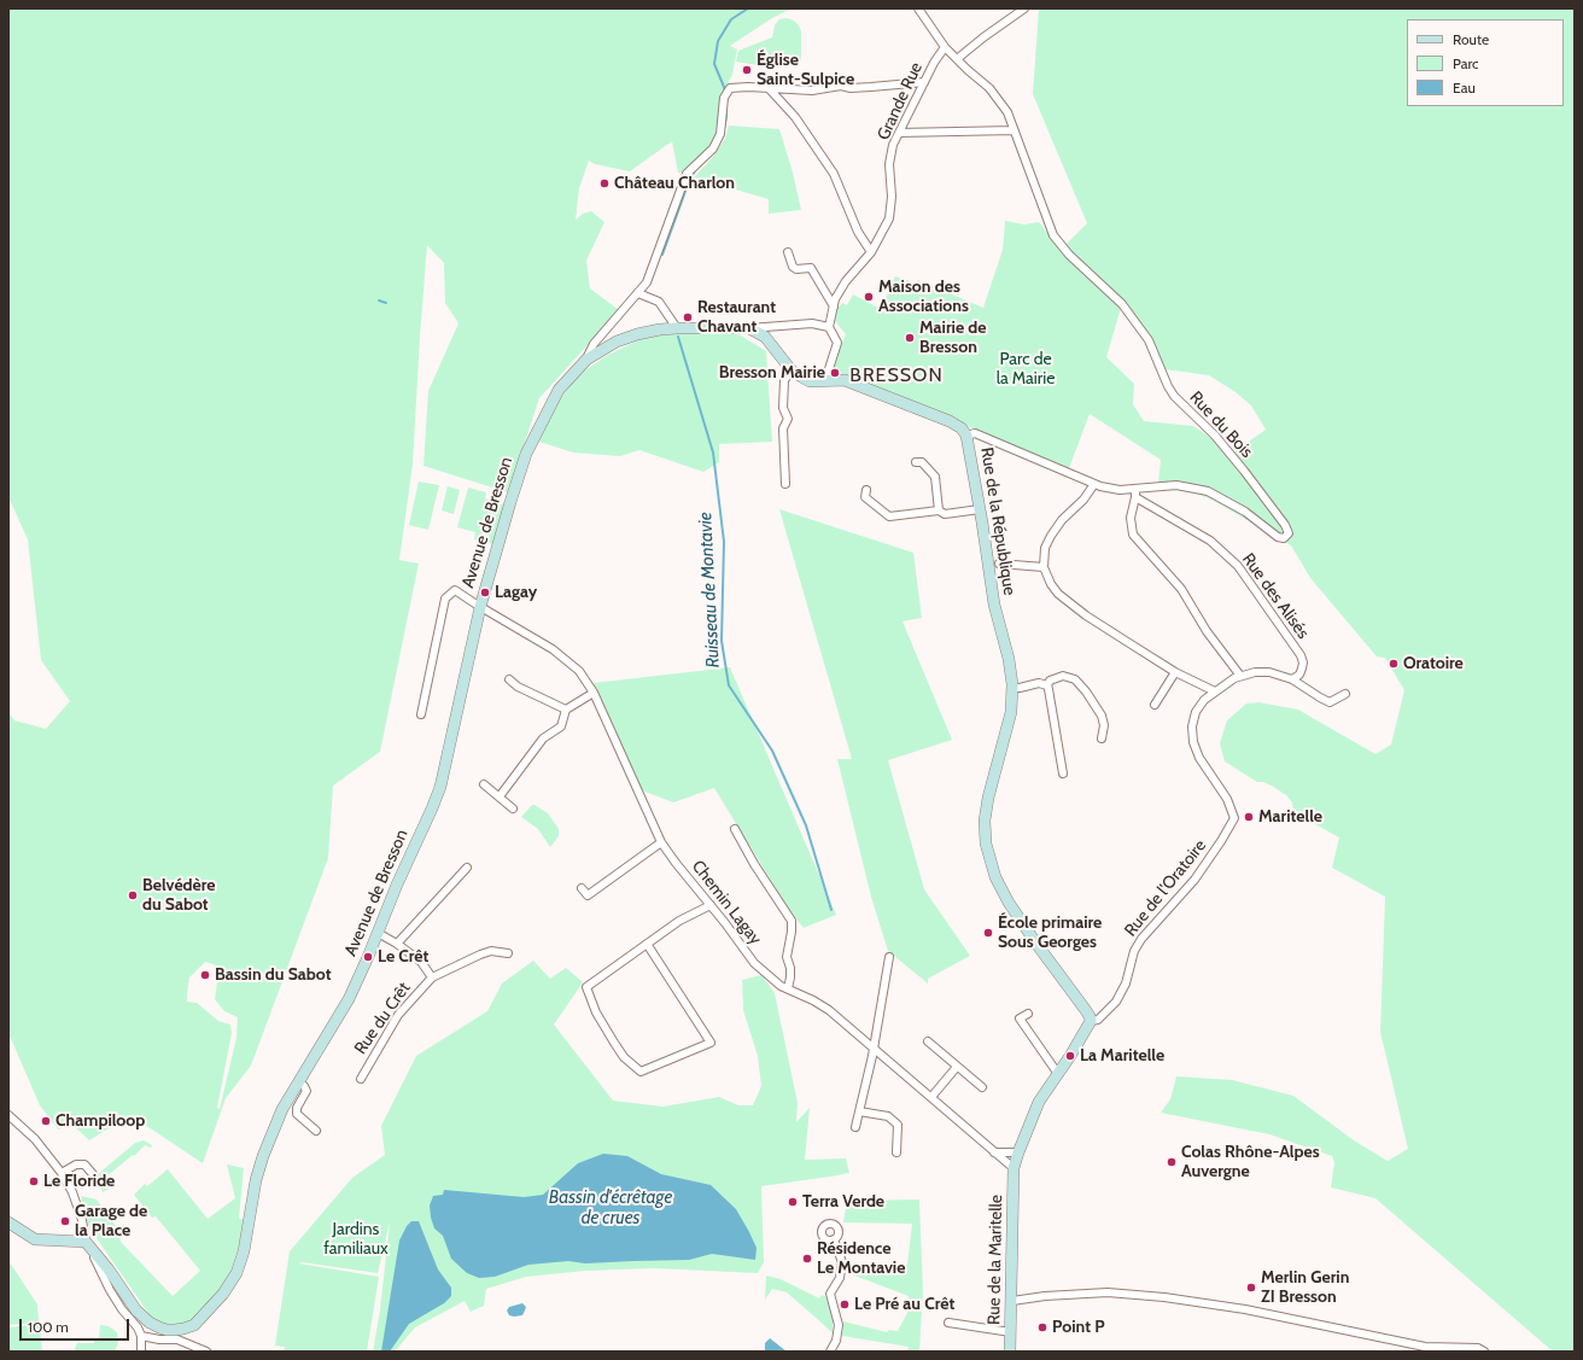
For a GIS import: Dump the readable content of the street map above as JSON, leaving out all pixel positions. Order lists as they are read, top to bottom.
{
  "streets": {
    "street": [
      "Grande Rue",
      "Rue du Bois",
      "Rue de la République",
      "Avenue de Bresson",
      "Rue des Alisés",
      "Rue de l'Oratoire",
      "Chemin Lagay",
      "Rue du Crêt",
      "Rue de la Maritelle"
    ]
  },
  "crossings": [
    ["Grande Rue", "Rue du Bois"],
    ["Grande Rue", "Rue de la République"],
    ["Rue du Bois", "Rue de la République"],
    ["Rue de la République", "Avenue de Bresson"],
    ["Rue de la République", "Rue de l'Oratoire"],
    ["Avenue de Bresson", "Chemin Lagay"],
    ["Avenue de Bresson", "Rue du Crêt"],
    ["Rue des Alisés", "Rue de l'Oratoire"],
    ["Chemin Lagay", "Rue de la Maritelle"]
  ],
  "districts": ["BRESSON"],
  "water": ["Ruisseau de Montavie", "Bassin d'écrêtage de crues"],
  "parks": ["Parc de la Mairie", "Jardins familiaux"],
  "places": [
    "Église Saint-Sulpice",
    "Château Charlon",
    "Maison des Associations",
    "Restaurant Chavant",
    "Mairie de Bresson",
    "Bresson Mairie",
    "Lagay",
    "Oratoire",
    "Maritelle",
    "Belvédère du Sabot",
    "École primaire Sous Georges",
    "Le Crêt",
    "Bassin du Sabot",
    "La Maritelle",
    "Champiloop",
    "Colas Rhône-Alpes Auvergne",
    "Le Floride",
    "Terra Verde",
    "Garage de la Place",
    "Résidence Le Montavie",
    "Merlin Gerin ZI Bresson",
    "Le Pré au Crêt",
    "Point P"
  ],
  "legend": ["Route", "Parc", "Eau"],
  "scale_bar": "100 m"
}
